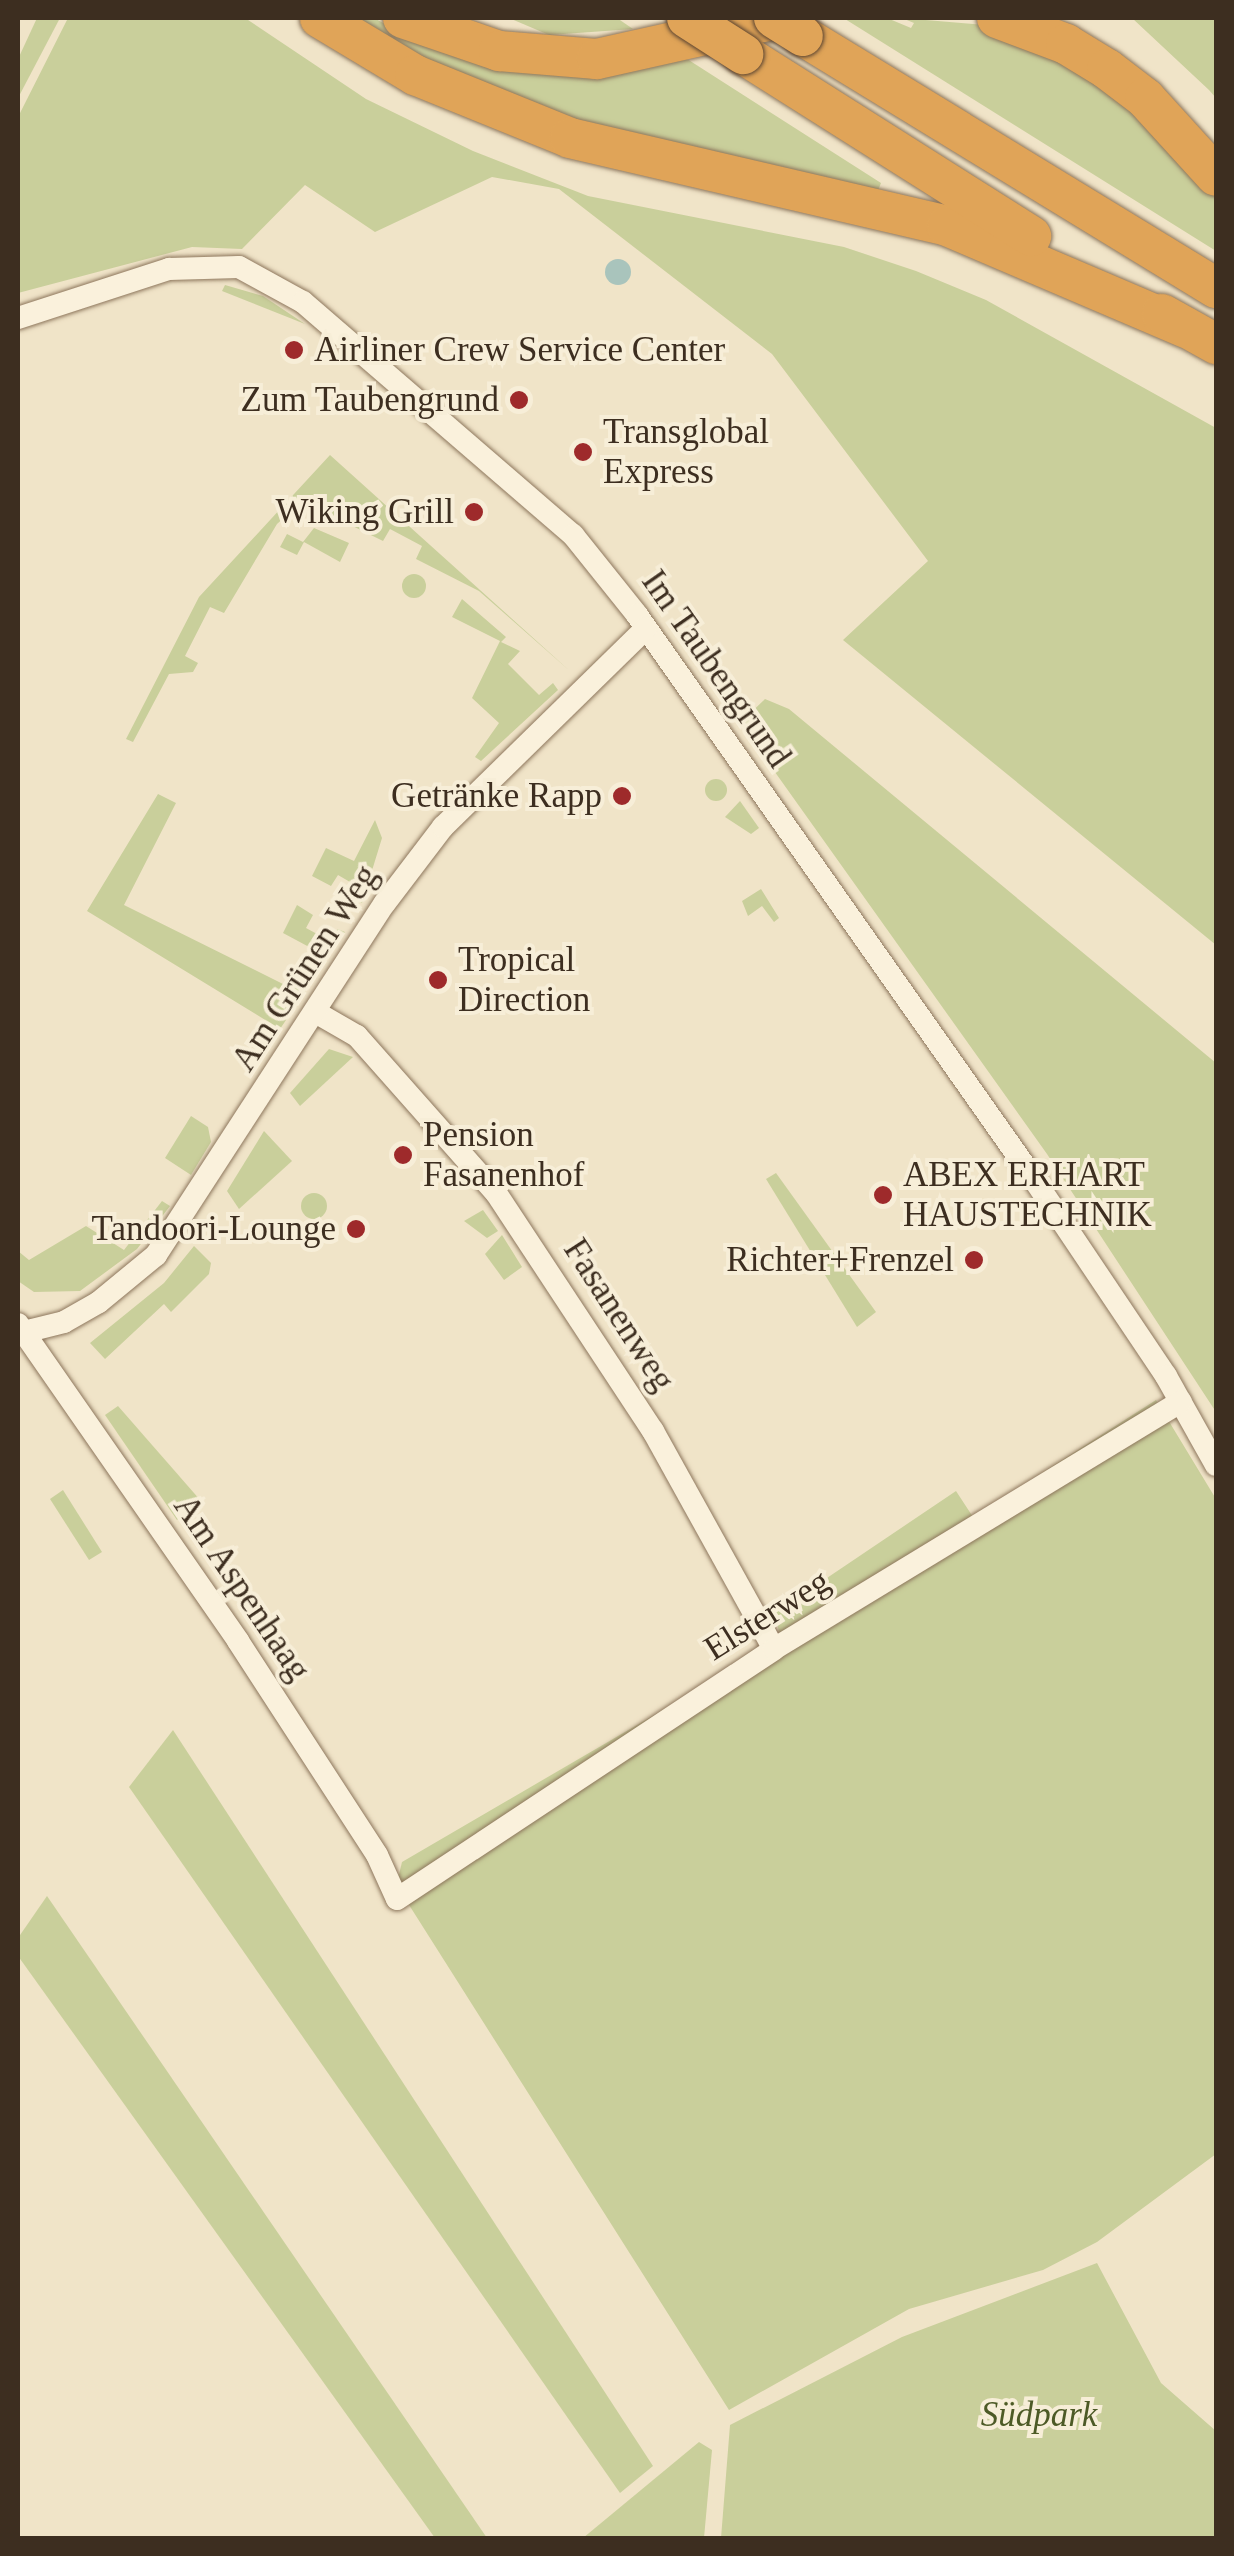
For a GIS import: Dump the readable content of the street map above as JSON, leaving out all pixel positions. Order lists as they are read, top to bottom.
{
  "streets": {
    "street": [
      "Im Taubengrund",
      "Am Grünen Weg",
      "Fasanenweg",
      "Am Aspenhaag",
      "Elsterweg"
    ]
  },
  "crossings": [
    ["Im Taubengrund", "Am Grünen Weg"],
    ["Im Taubengrund", "Elsterweg"],
    ["Am Grünen Weg", "Fasanenweg"],
    ["Am Grünen Weg", "Am Aspenhaag"],
    ["Fasanenweg", "Elsterweg"],
    ["Am Aspenhaag", "Elsterweg"]
  ],
  "parks": ["Südpark"],
  "places": [
    "Airliner Crew Service Center",
    "Zum Taubengrund",
    "Transglobal Express",
    "Wiking Grill",
    "Getränke Rapp",
    "Tropical Direction",
    "Pension Fasanenhof",
    "ABEX ERHART HAUSTECHNIK",
    "Tandoori-Lounge",
    "Richter+Frenzel"
  ]
}
